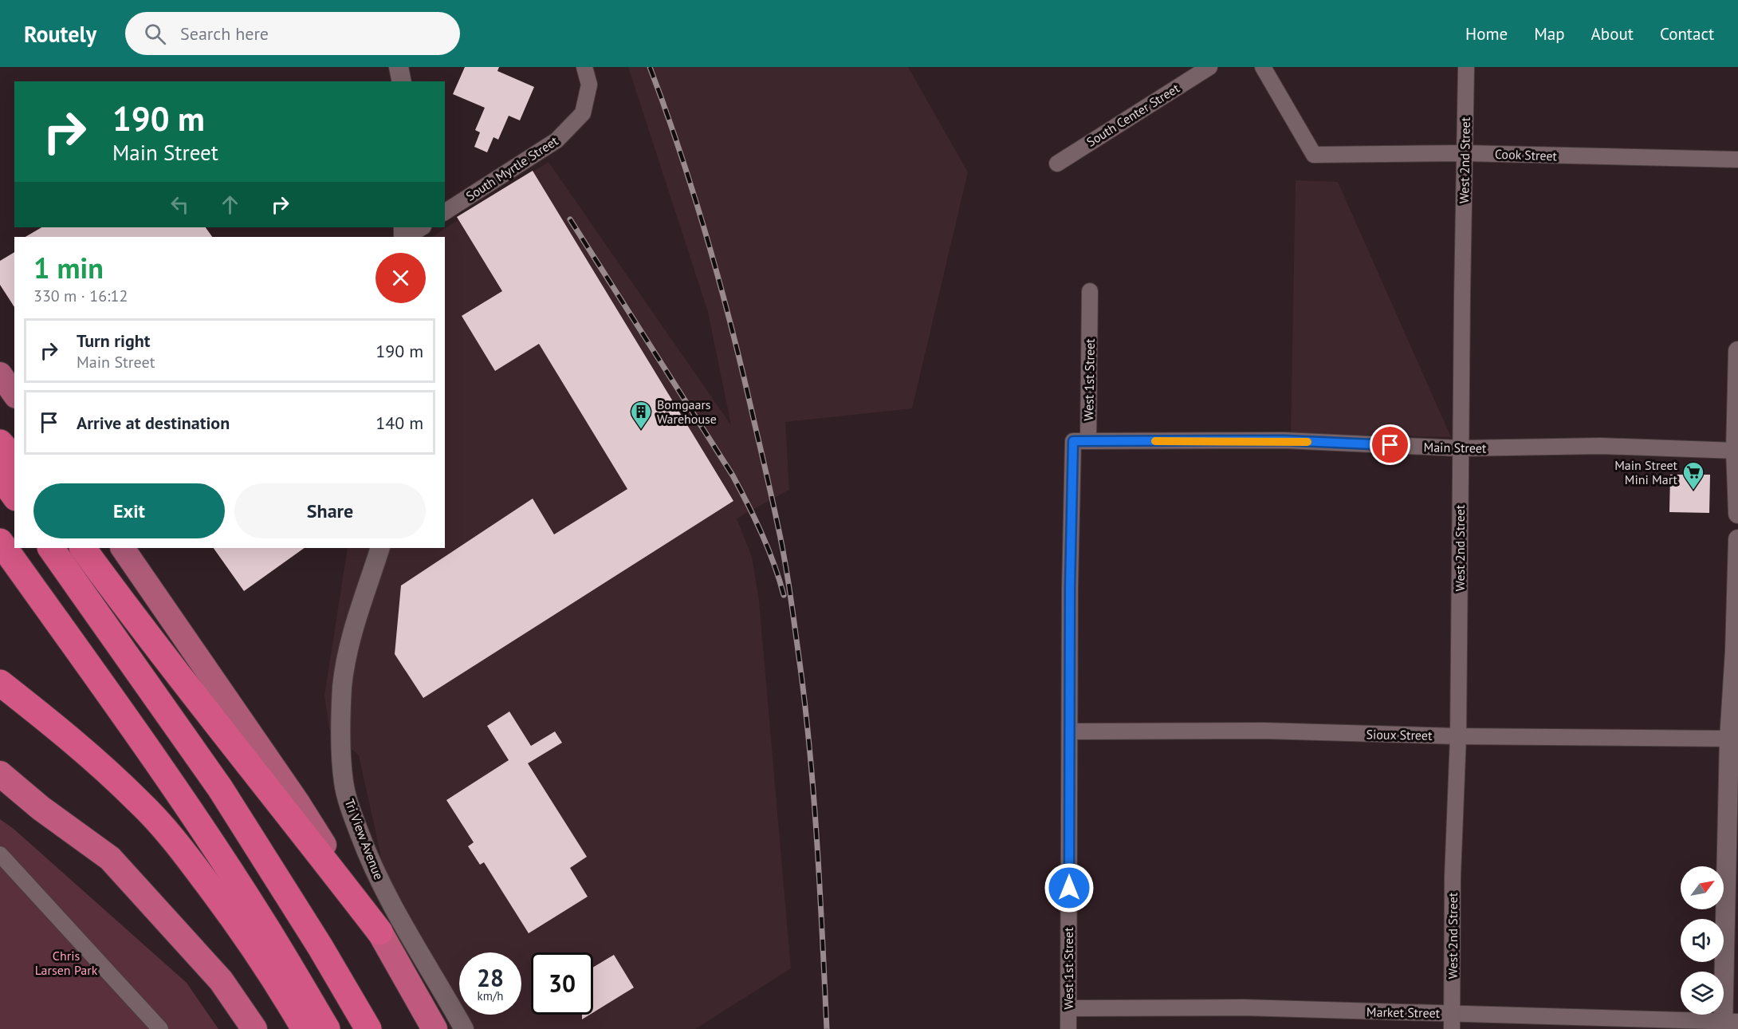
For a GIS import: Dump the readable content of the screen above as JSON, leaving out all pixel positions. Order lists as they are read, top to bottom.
{
  "streets": {
    "street": [
      "South Center Street",
      "Cook Street",
      "West 2nd Street",
      "South Myrtle Street",
      "West 1st Street",
      "Main Street",
      "Sioux Street",
      "Tri View Avenue",
      "Market Street"
    ]
  },
  "crossings": [
    ["Cook Street", "West 2nd Street"],
    ["West 2nd Street", "Main Street"],
    ["West 2nd Street", "Sioux Street"],
    ["West 2nd Street", "Market Street"],
    ["West 1st Street", "Main Street"],
    ["West 1st Street", "Sioux Street"],
    ["West 1st Street", "Market Street"]
  ],
  "parks": ["Chris Larsen Park"],
  "places": {
    "building": ["Bomgaars Warehouse"],
    "supermarket": ["Main Street Mini Mart"]
  },
  "north": "top right",
  "page": {
    "header": "Routely",
    "search": "Search here",
    "nav": [
      "Home",
      "Map",
      "About",
      "Contact"
    ],
    "turn": ["190 m", "Main Street"],
    "heading": ["1 min", "330 m · 16:12"],
    "list": [
      {
        "name": "Turn right",
        "note": "Main Street",
        "value": "190 m"
      },
      {
        "name": "Arrive at destination",
        "value": "140 m"
      }
    ],
    "buttons": ["Exit", "Share"],
    "speed": "28 km/h",
    "limit": "30"
  }
}
